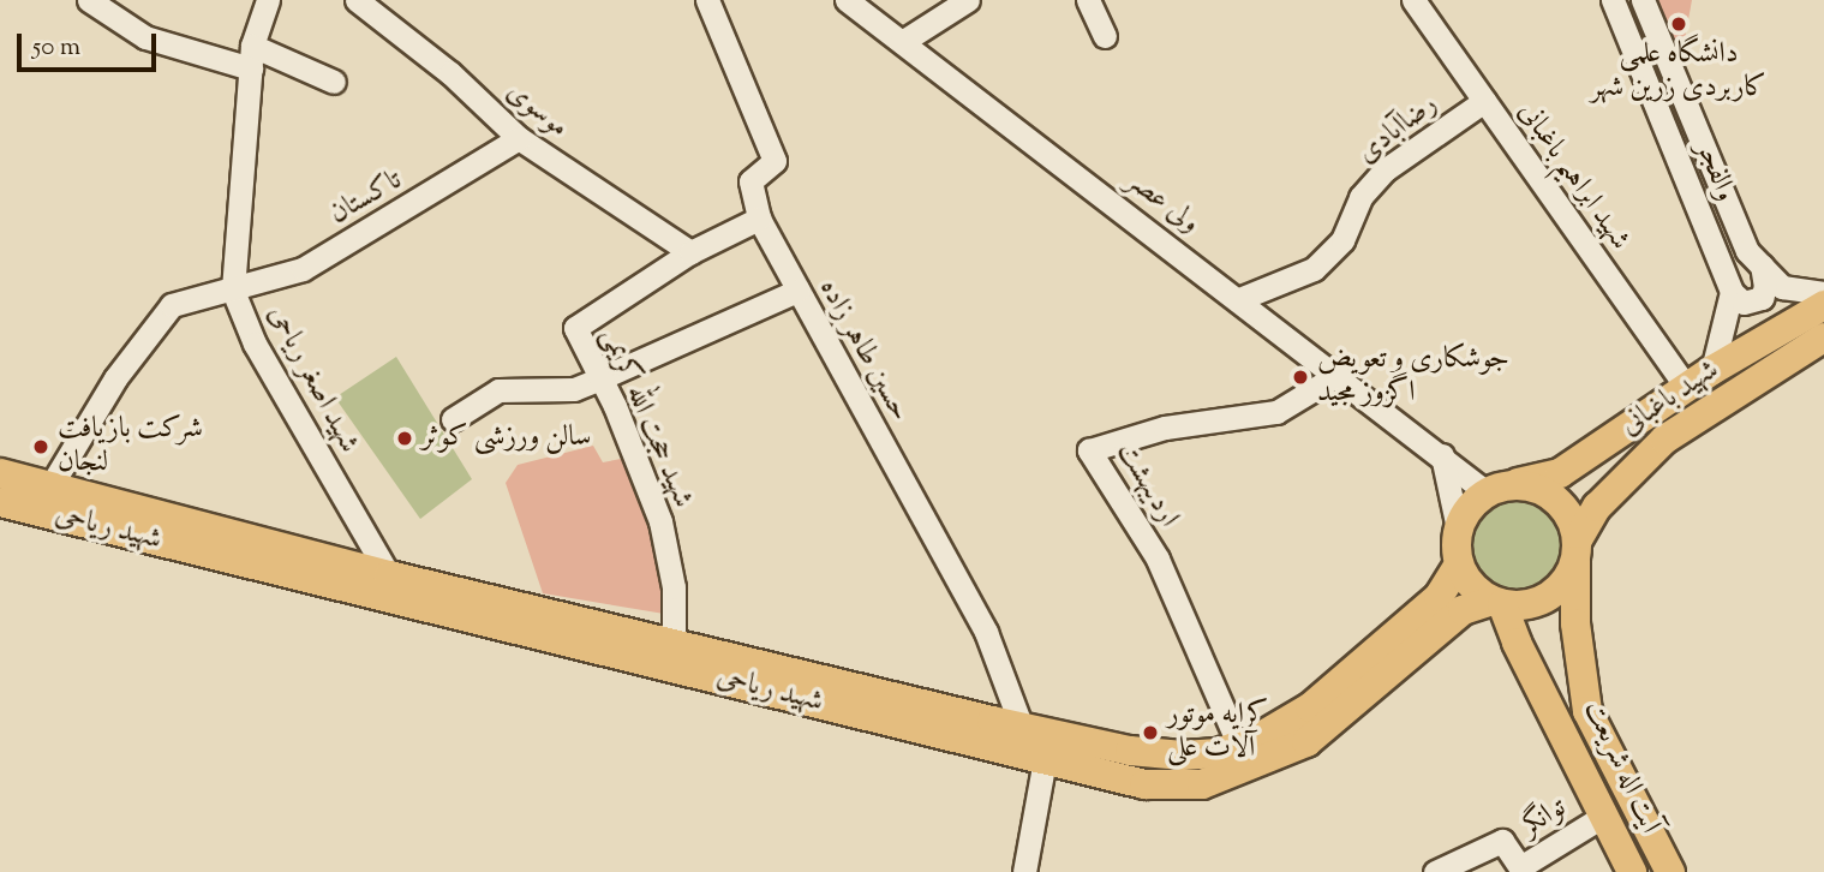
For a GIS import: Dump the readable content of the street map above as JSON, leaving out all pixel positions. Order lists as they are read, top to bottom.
{
  "streets": {
    "main road": ["شهید باغبانی", "شهید ریاحی", "آیت اله شریعت"],
    "street": [
      "موسوی",
      "رضاآبادی",
      "والفجر",
      "شهید ابراهیم باغبانی",
      "تاکستان",
      "ولی عصر",
      "حسین طاهر زاده",
      "شهید اصغر ریاحی",
      "شهید حجت الله کریمی",
      "اردیبهشت",
      "توانگر"
    ]
  },
  "crossings": [
    ["موسوی", "تاکستان"],
    ["موسوی", "شهید حجت الله کریمی"],
    ["رضاآبادی", "شهید ابراهیم باغبانی"],
    ["رضاآبادی", "ولی عصر"],
    ["شهید ابراهیم باغبانی", "شهید باغبانی"],
    ["تاکستان", "شهید اصغر ریاحی"],
    ["تاکستان", "شهید ریاحی"],
    ["ولی عصر", "شهید باغبانی"],
    ["ولی عصر", "اردیبهشت"],
    ["ولی عصر", "شهید ریاحی"],
    ["ولی عصر", "آیت اله شریعت"],
    ["حسین طاهر زاده", "شهید حجت الله کریمی"],
    ["حسین طاهر زاده", "شهید ریاحی"],
    ["شهید اصغر ریاحی", "شهید ریاحی"],
    ["شهید باغبانی", "شهید ریاحی"],
    ["شهید باغبانی", "آیت اله شریعت"],
    ["شهید حجت الله کریمی", "شهید ریاحی"],
    ["اردیبهشت", "شهید ریاحی"],
    ["شهید ریاحی", "آیت اله شریعت"],
    ["آیت اله شریعت", "توانگر"]
  ],
  "places": [
    "دانشگاه علمی کاربردی زرین شهر",
    "جوشکاری و تعویض اگزوز مجید",
    "سالن ورزشی کوثر",
    "شرکت بازیافت لنجان",
    "کرایه موتور آلات علی"
  ],
  "scale_bar": "50 m"
}
